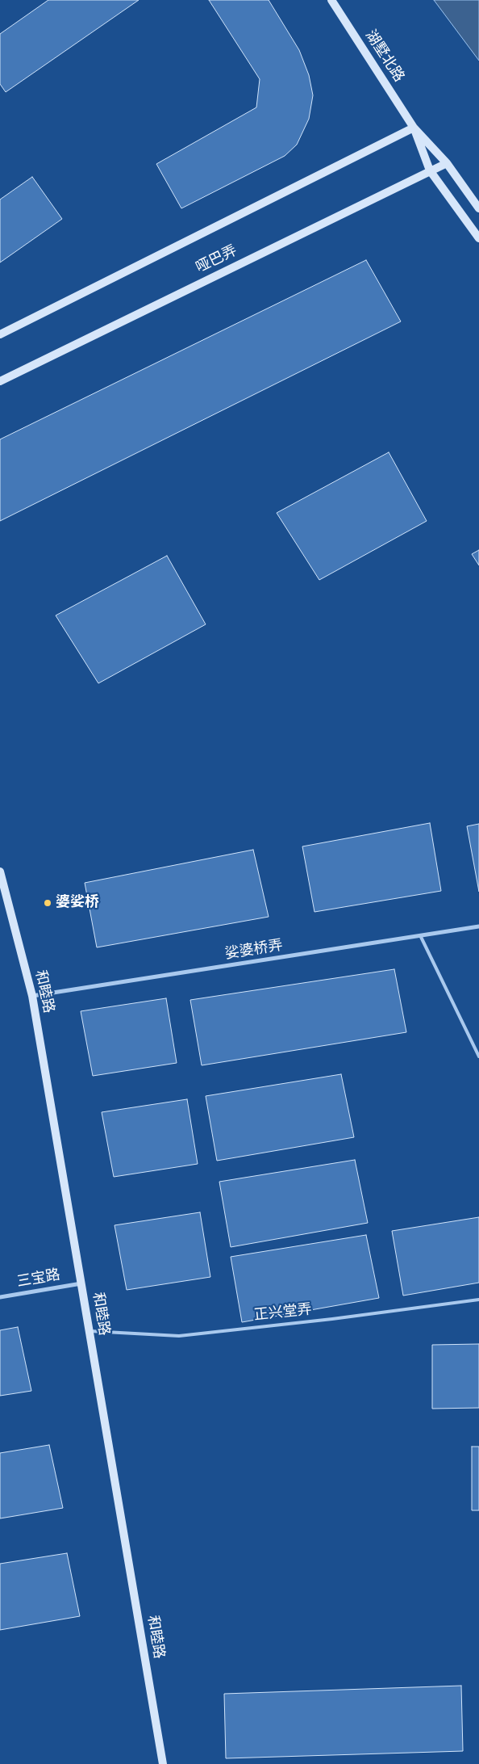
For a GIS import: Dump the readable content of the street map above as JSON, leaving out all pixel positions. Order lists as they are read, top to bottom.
{
  "streets": {
    "main road": ["湖墅北路", "哑巴弄", "和睦路"],
    "street": ["娑婆桥弄", "三宝路"],
    "lane": ["正兴堂弄"]
  },
  "crossings": [
    ["湖墅北路", "哑巴弄"],
    ["娑婆桥弄", "和睦路"],
    ["和睦路", "三宝路"],
    ["和睦路", "正兴堂弄"]
  ],
  "places": ["婆娑桥"]
}
